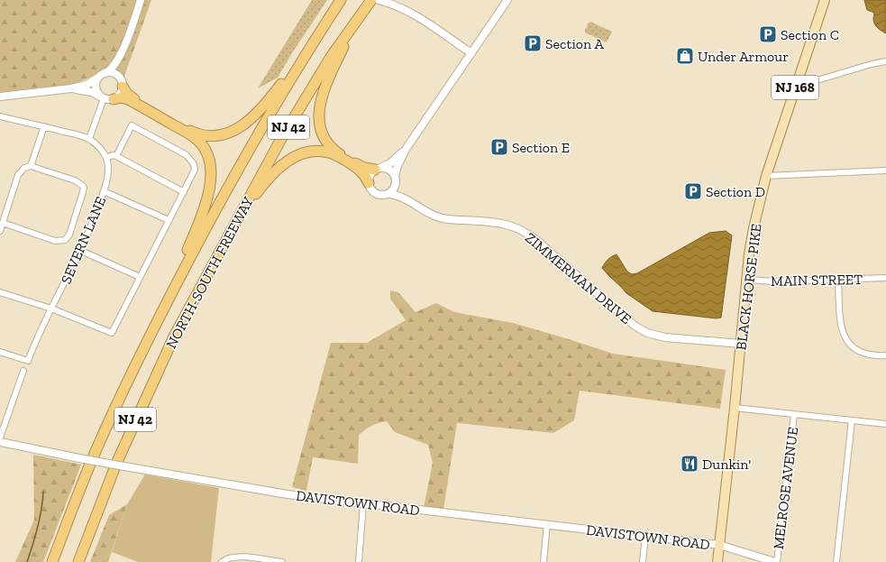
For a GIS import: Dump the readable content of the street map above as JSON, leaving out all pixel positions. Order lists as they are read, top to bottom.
{
  "streets": {
    "highway": ["NJ 42", "NORTH-SOUTH FREEWAY"],
    "main road": ["NJ 168", "BLACK HORSE PIKE"],
    "street": [
      "SEVERN LANE",
      "ZIMMERMAN DRIVE",
      "MAIN STREET",
      "MELROSE AVENUE",
      "DAVISTOWN ROAD"
    ]
  },
  "crossings": [
    ["ZIMMERMAN DRIVE", "BLACK HORSE PIKE"],
    ["MAIN STREET", "BLACK HORSE PIKE"],
    ["BLACK HORSE PIKE", "DAVISTOWN ROAD"],
    ["MELROSE AVENUE", "DAVISTOWN ROAD"]
  ],
  "places": {
    "parking": [
      "Section C",
      "Section A",
      "Section E",
      "Section D"
    ],
    "shop": ["Under Armour"],
    "restaurant": ["Dunkin'"]
  }
}
